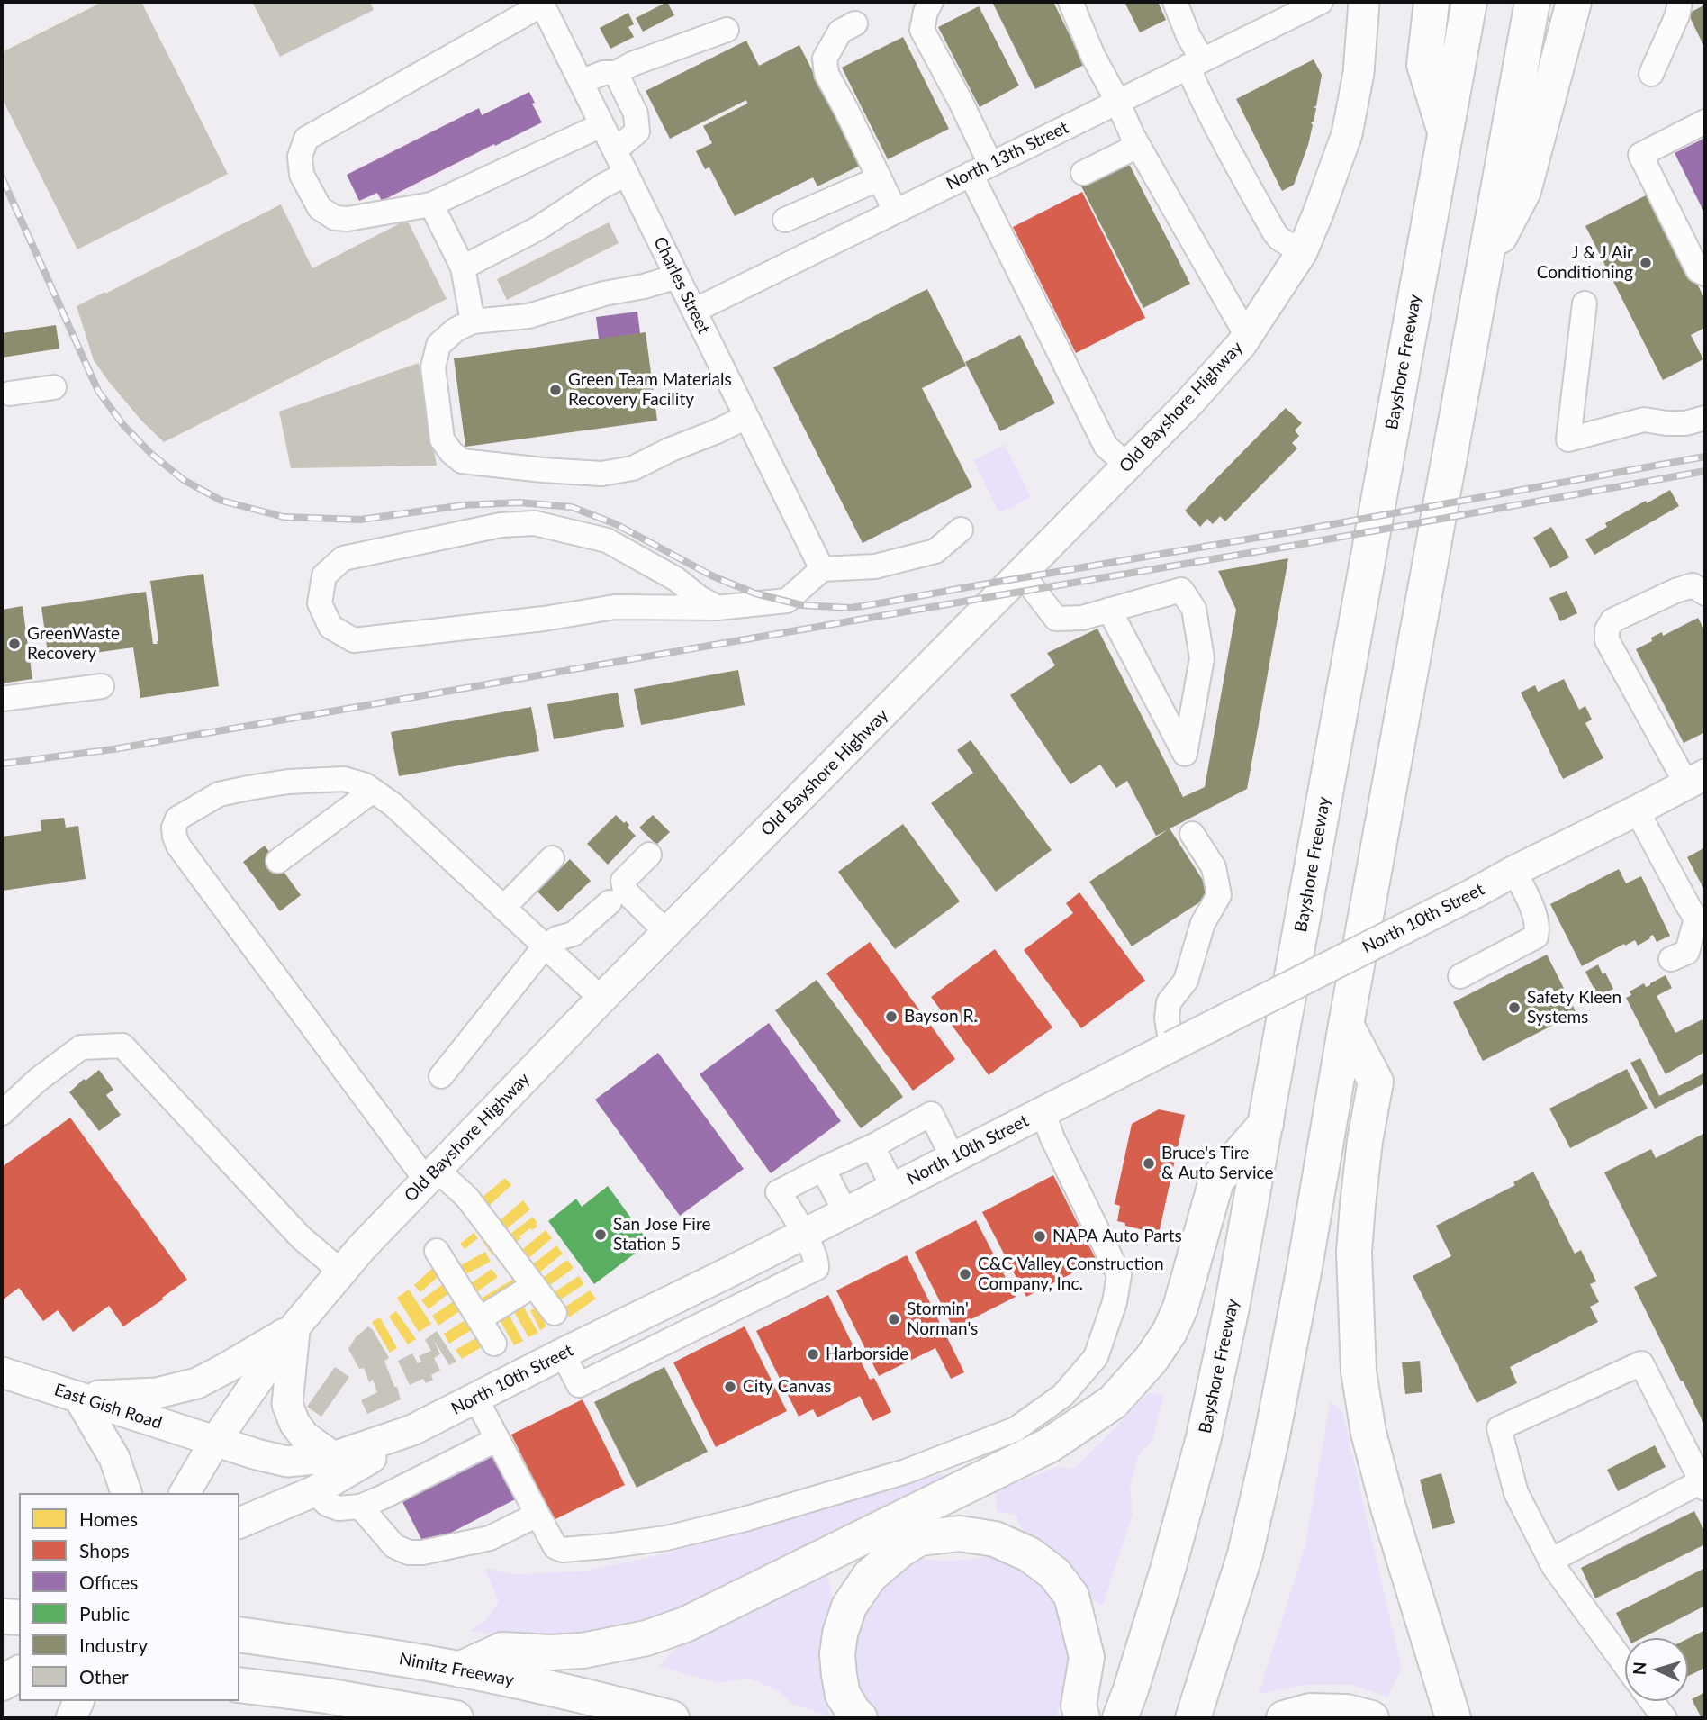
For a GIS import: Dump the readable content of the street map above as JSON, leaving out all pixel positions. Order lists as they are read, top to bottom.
{
  "streets": {
    "highway": ["Bayshore Freeway", "Nimitz Freeway"],
    "main road": ["Old Bayshore Highway", "North 10th Street", "East Gish Road"],
    "street": ["North 13th Street", "Charles Street"]
  },
  "crossings": [
    ["North 13th Street", "Charles Street"],
    ["Old Bayshore Highway", "North 10th Street"],
    ["Old Bayshore Highway", "East Gish Road"],
    ["North 10th Street", "East Gish Road"]
  ],
  "places": [
    "J & J Air Conditioning",
    "Green Team Materials Recovery Facility",
    "GreenWaste Recovery",
    "Safety Kleen Systems",
    "Bayson R.",
    "Bruce's Tire & Auto Service",
    "San Jose Fire Station 5",
    "NAPA Auto Parts",
    "C&C Valley Construction Company, Inc.",
    "Stormin' Norman's",
    "Harborside",
    "City Canvas"
  ],
  "legend": [
    "Homes",
    "Shops",
    "Offices",
    "Public",
    "Industry",
    "Other"
  ],
  "north": "left"
}
